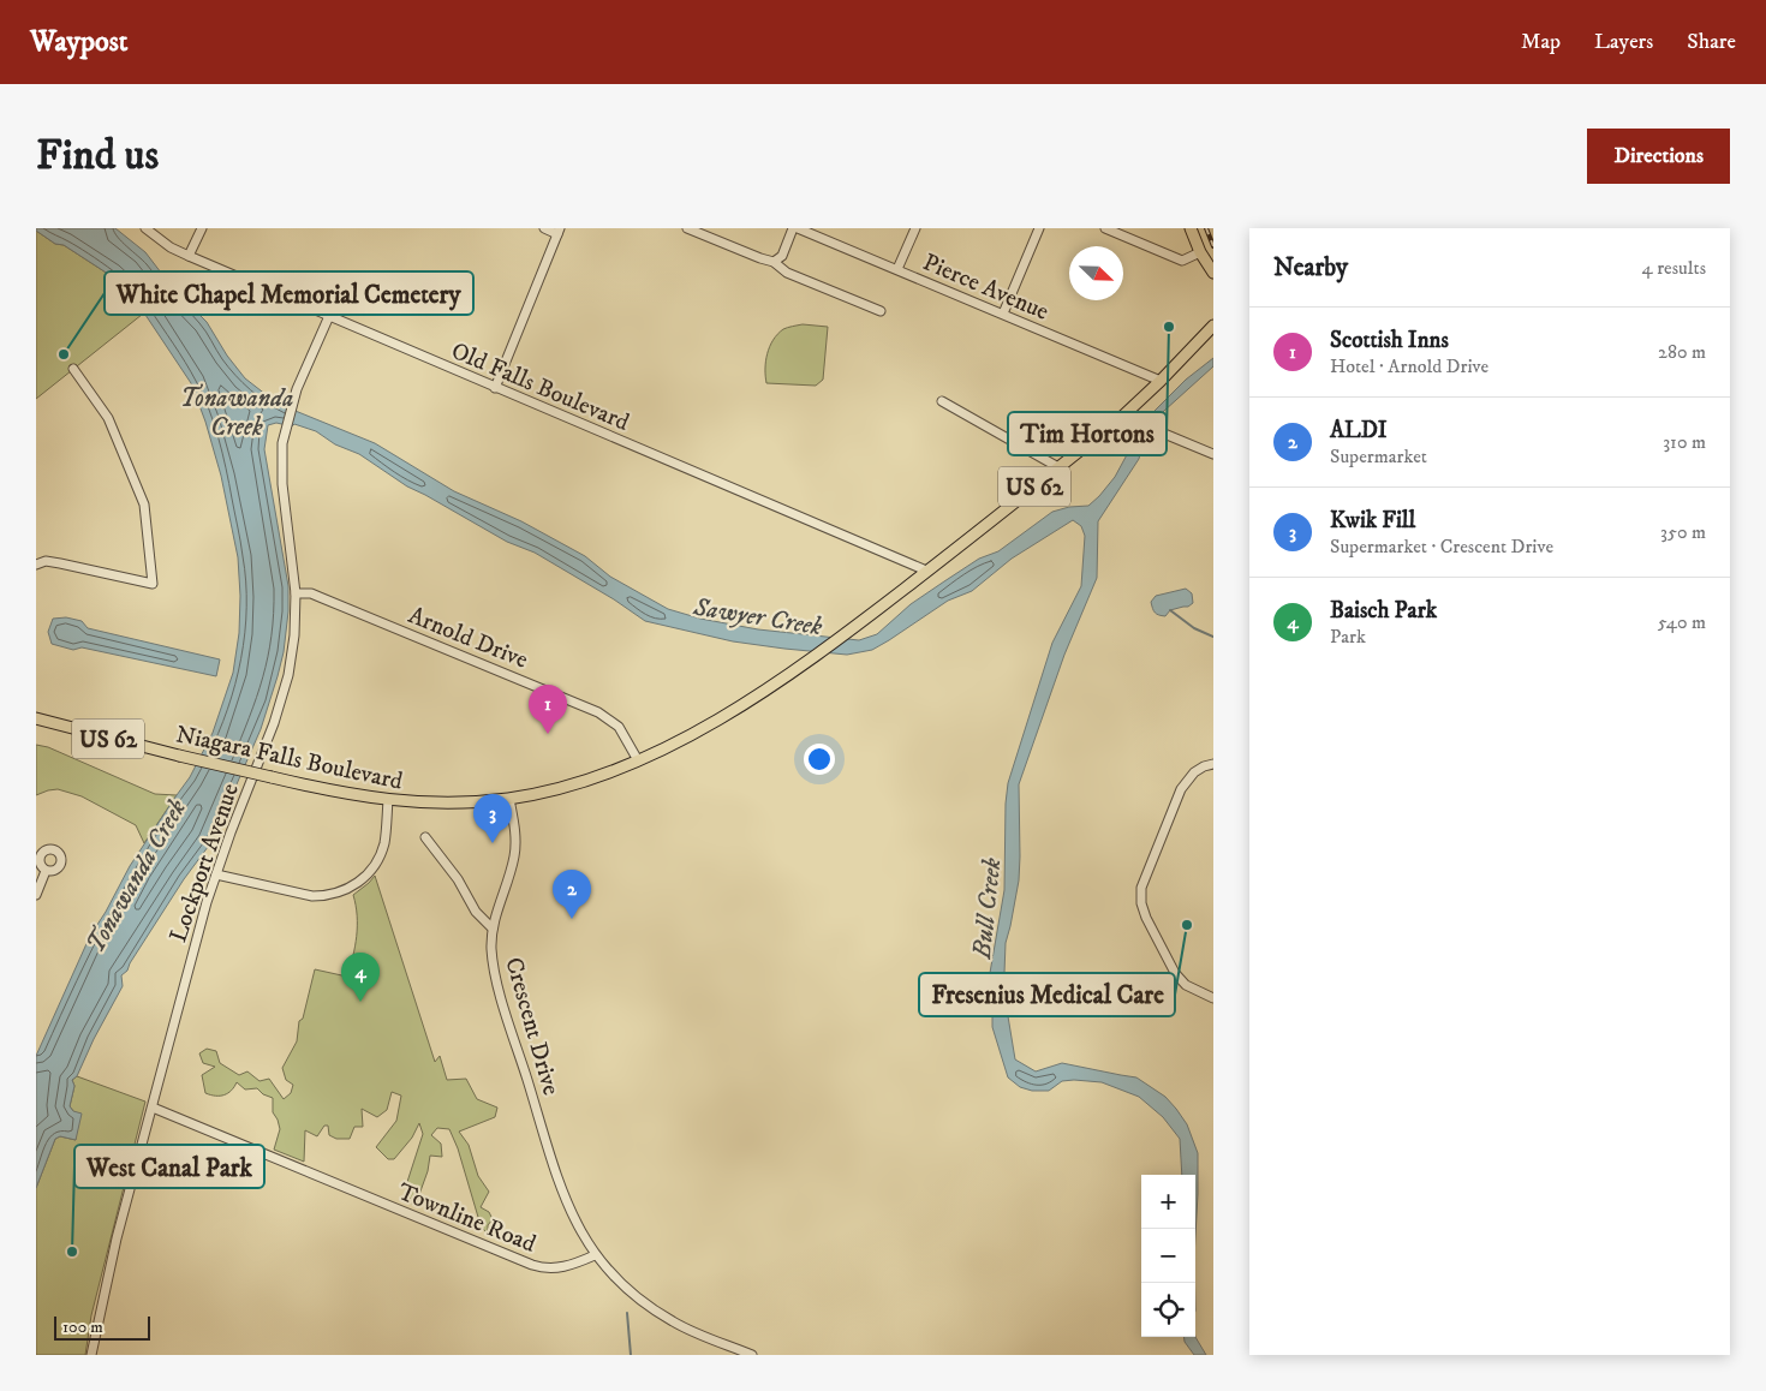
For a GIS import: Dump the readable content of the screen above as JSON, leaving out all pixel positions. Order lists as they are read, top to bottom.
{
  "streets": {
    "main road": ["US 62", "Niagara Falls Boulevard"],
    "street": [
      "Pierce Avenue",
      "Old Falls Boulevard",
      "Arnold Drive",
      "Lockport Avenue",
      "Crescent Drive",
      "Townline Road"
    ]
  },
  "crossings": [
    ["Pierce Avenue", "Niagara Falls Boulevard"],
    ["Old Falls Boulevard", "Niagara Falls Boulevard"],
    ["Old Falls Boulevard", "Lockport Avenue"],
    ["Arnold Drive", "Niagara Falls Boulevard"],
    ["Arnold Drive", "Lockport Avenue"],
    ["Niagara Falls Boulevard", "Crescent Drive"],
    ["Lockport Avenue", "Townline Road"],
    ["Crescent Drive", "Townline Road"]
  ],
  "water": ["Tonawanda Creek", "Sawyer Creek", "Bull Creek"],
  "places": [
    "Tim Hortons",
    "White Chapel Memorial Cemetery",
    "Fresenius Medical Care",
    "West Canal Park"
  ],
  "scale_bar": "100 m",
  "north": "bottom right",
  "page": {
    "header": "Waypost",
    "nav": ["Map", "Layers", "Share"],
    "buttons": "Directions",
    "title": "Find us",
    "heading": ["Nearby", "4 results"],
    "list": [
      {
        "mark": "1",
        "name": "Scottish Inns",
        "note": "Hotel · Arnold Drive",
        "value": "280 m"
      },
      {
        "mark": "2",
        "name": "ALDI",
        "note": "Supermarket",
        "value": "310 m"
      },
      {
        "mark": "3",
        "name": "Kwik Fill",
        "note": "Supermarket · Crescent Drive",
        "value": "350 m"
      },
      {
        "mark": "4",
        "name": "Baisch Park",
        "note": "Park",
        "value": "540 m"
      }
    ],
    "pins": [
      "1",
      "3",
      "2",
      "4"
    ],
    "map_buttons": ["+", "−"],
    "scale": "100 m"
  }
}
